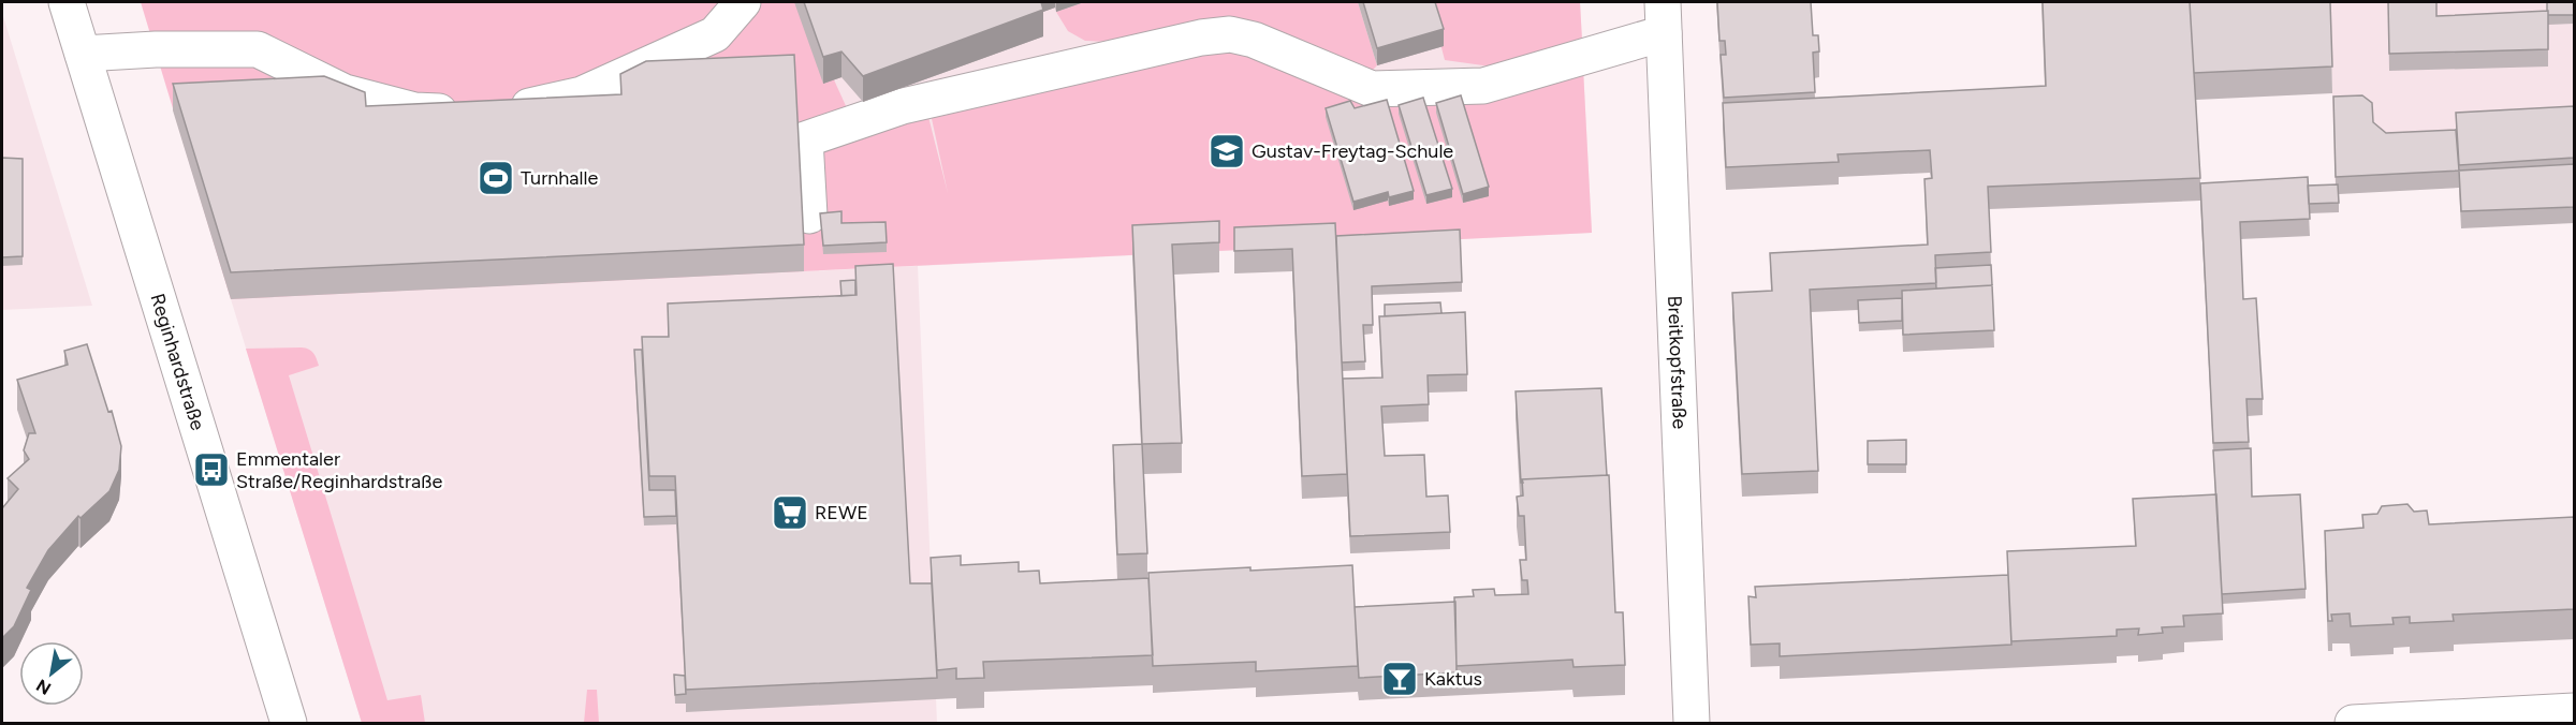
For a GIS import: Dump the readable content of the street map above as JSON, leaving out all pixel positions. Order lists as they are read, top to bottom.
{
  "streets": {
    "street": ["Reginhardstraße", "Breitkopfstraße"]
  },
  "places": {
    "school or university": ["Gustav-Freytag-Schule"],
    "sports": ["Turnhalle"],
    "bus stop": ["Emmentaler Straße/Reginhardstraße"],
    "supermarket": ["REWE"],
    "bar": ["Kaktus"]
  },
  "north": "bottom left"
}
